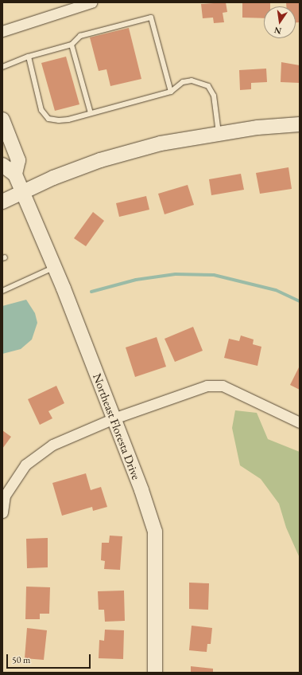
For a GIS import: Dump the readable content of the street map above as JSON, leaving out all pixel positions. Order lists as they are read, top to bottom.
{
  "streets": {
    "street": ["Northeast Floresta Drive"]
  },
  "scale_bar": "50 m",
  "north": "bottom"
}
